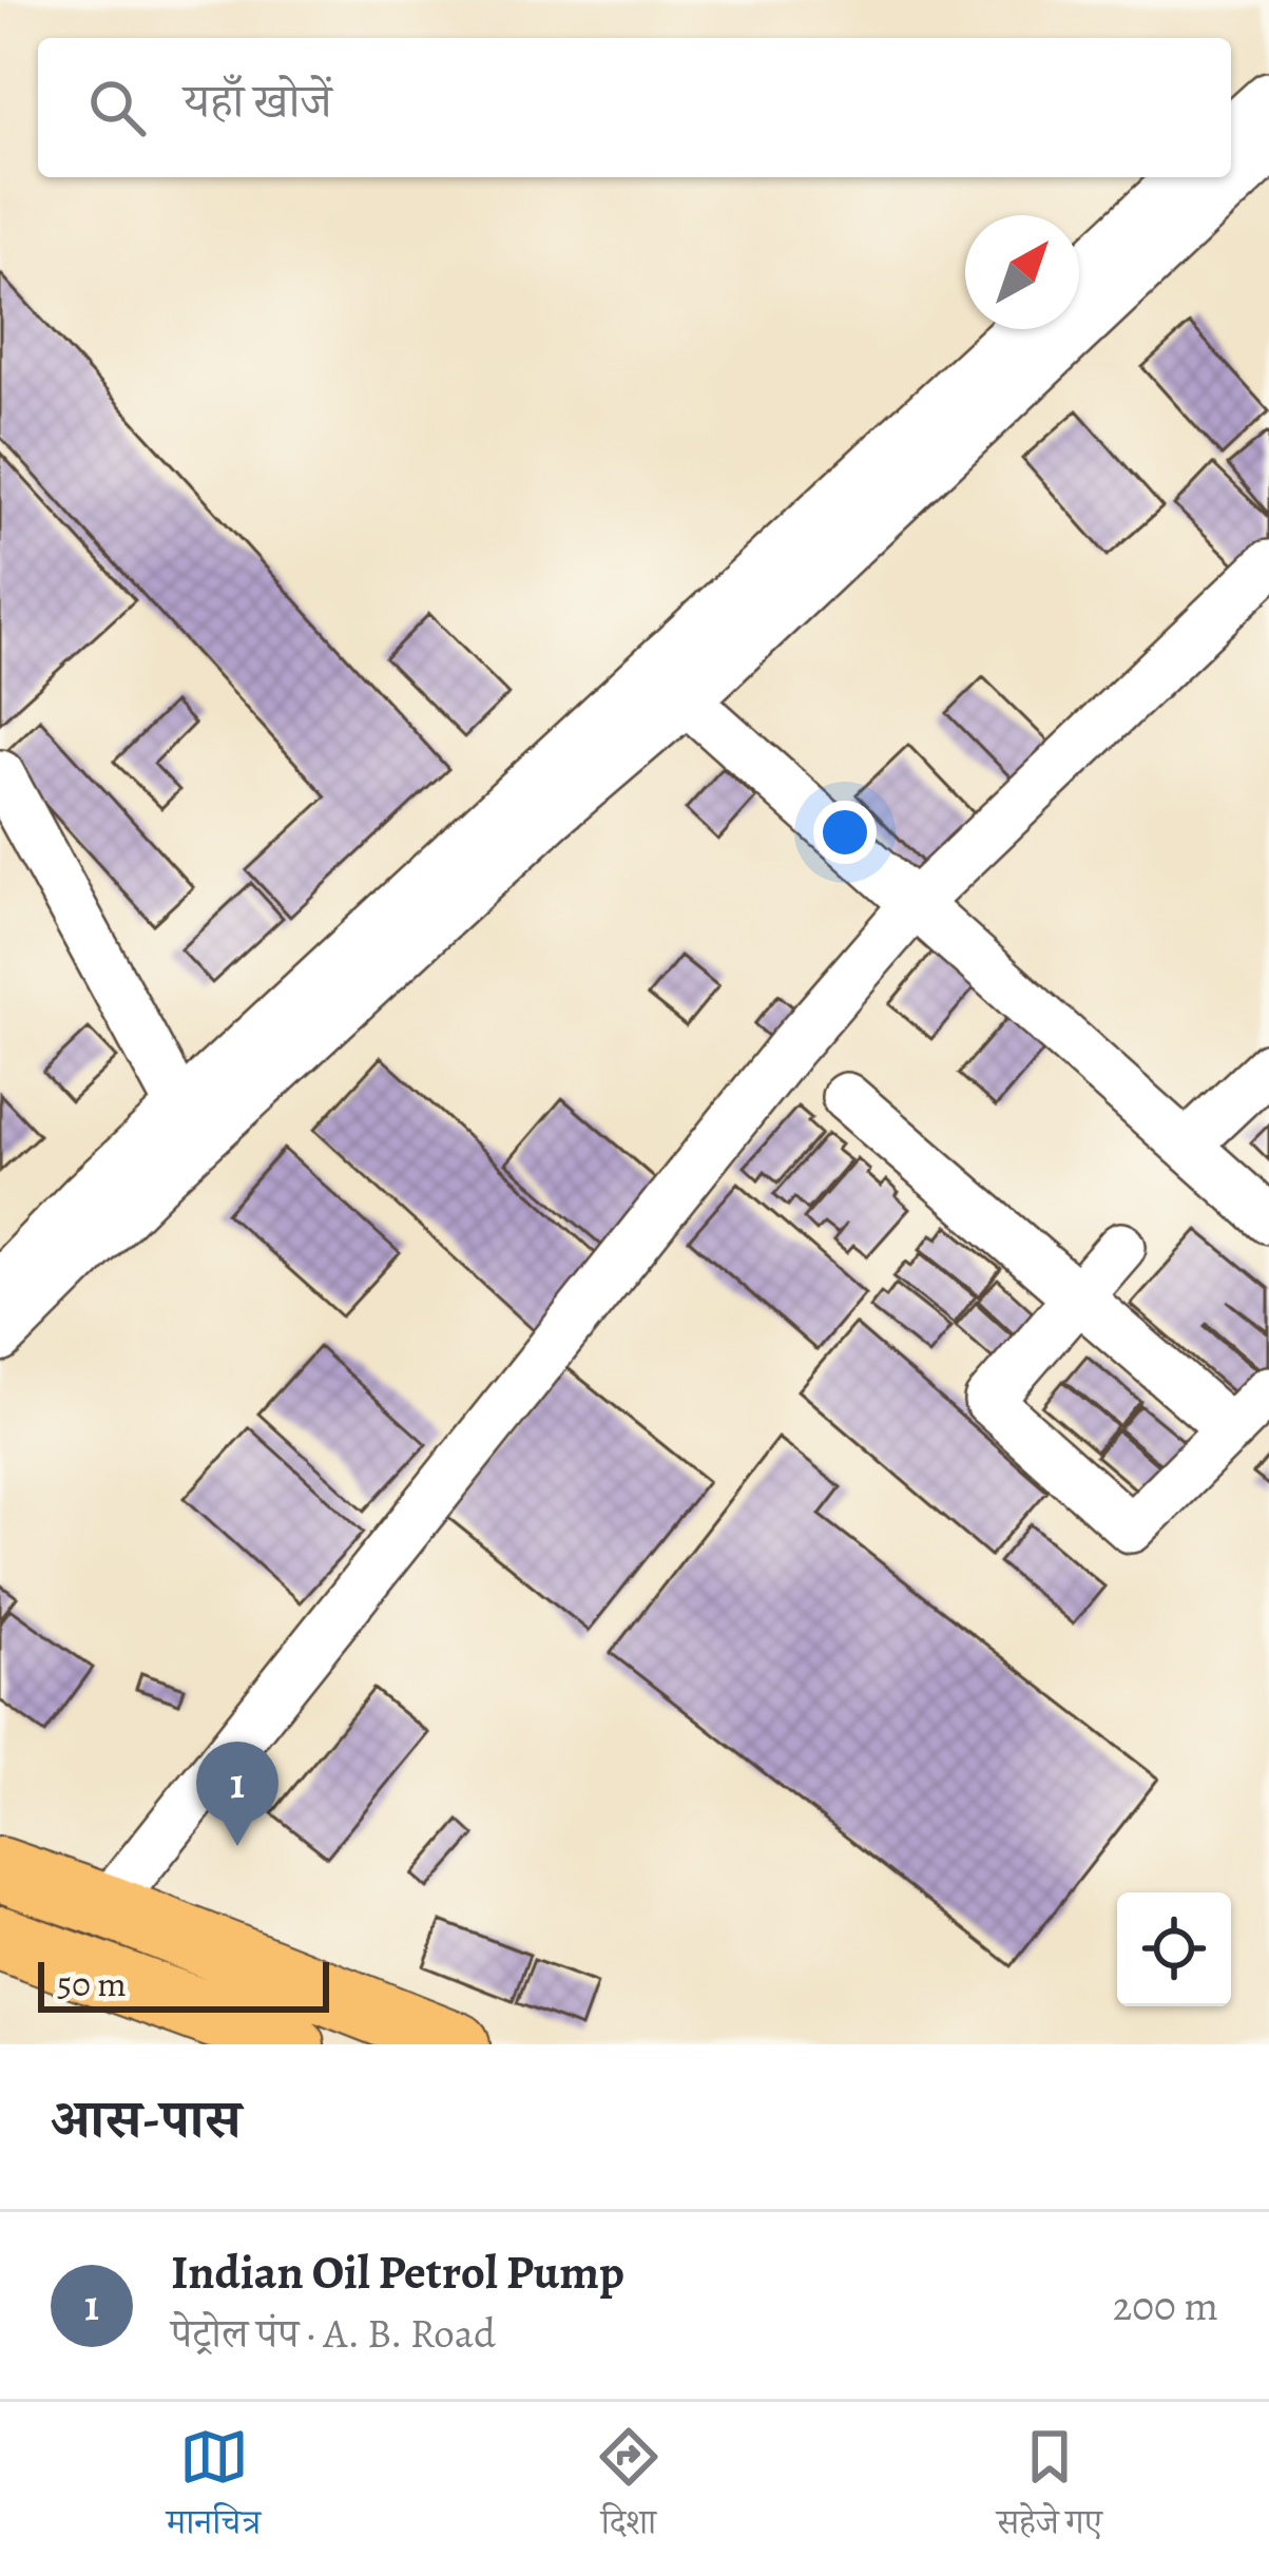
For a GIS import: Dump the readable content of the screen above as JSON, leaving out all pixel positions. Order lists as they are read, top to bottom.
{
  "scale_bar": "50 m",
  "north": "top right",
  "page": {
    "search": "यहाँ खोजें",
    "pins": "1",
    "scale": "50 m",
    "heading": "आस-पास",
    "list": [
      {
        "mark": "1",
        "name": "Indian Oil Petrol Pump",
        "note": "पेट्रोल पंप · A. B. Road",
        "value": "200 m"
      }
    ],
    "nav": ["मानचित्र", "दिशा", "सहेजे गए"]
  }
}
